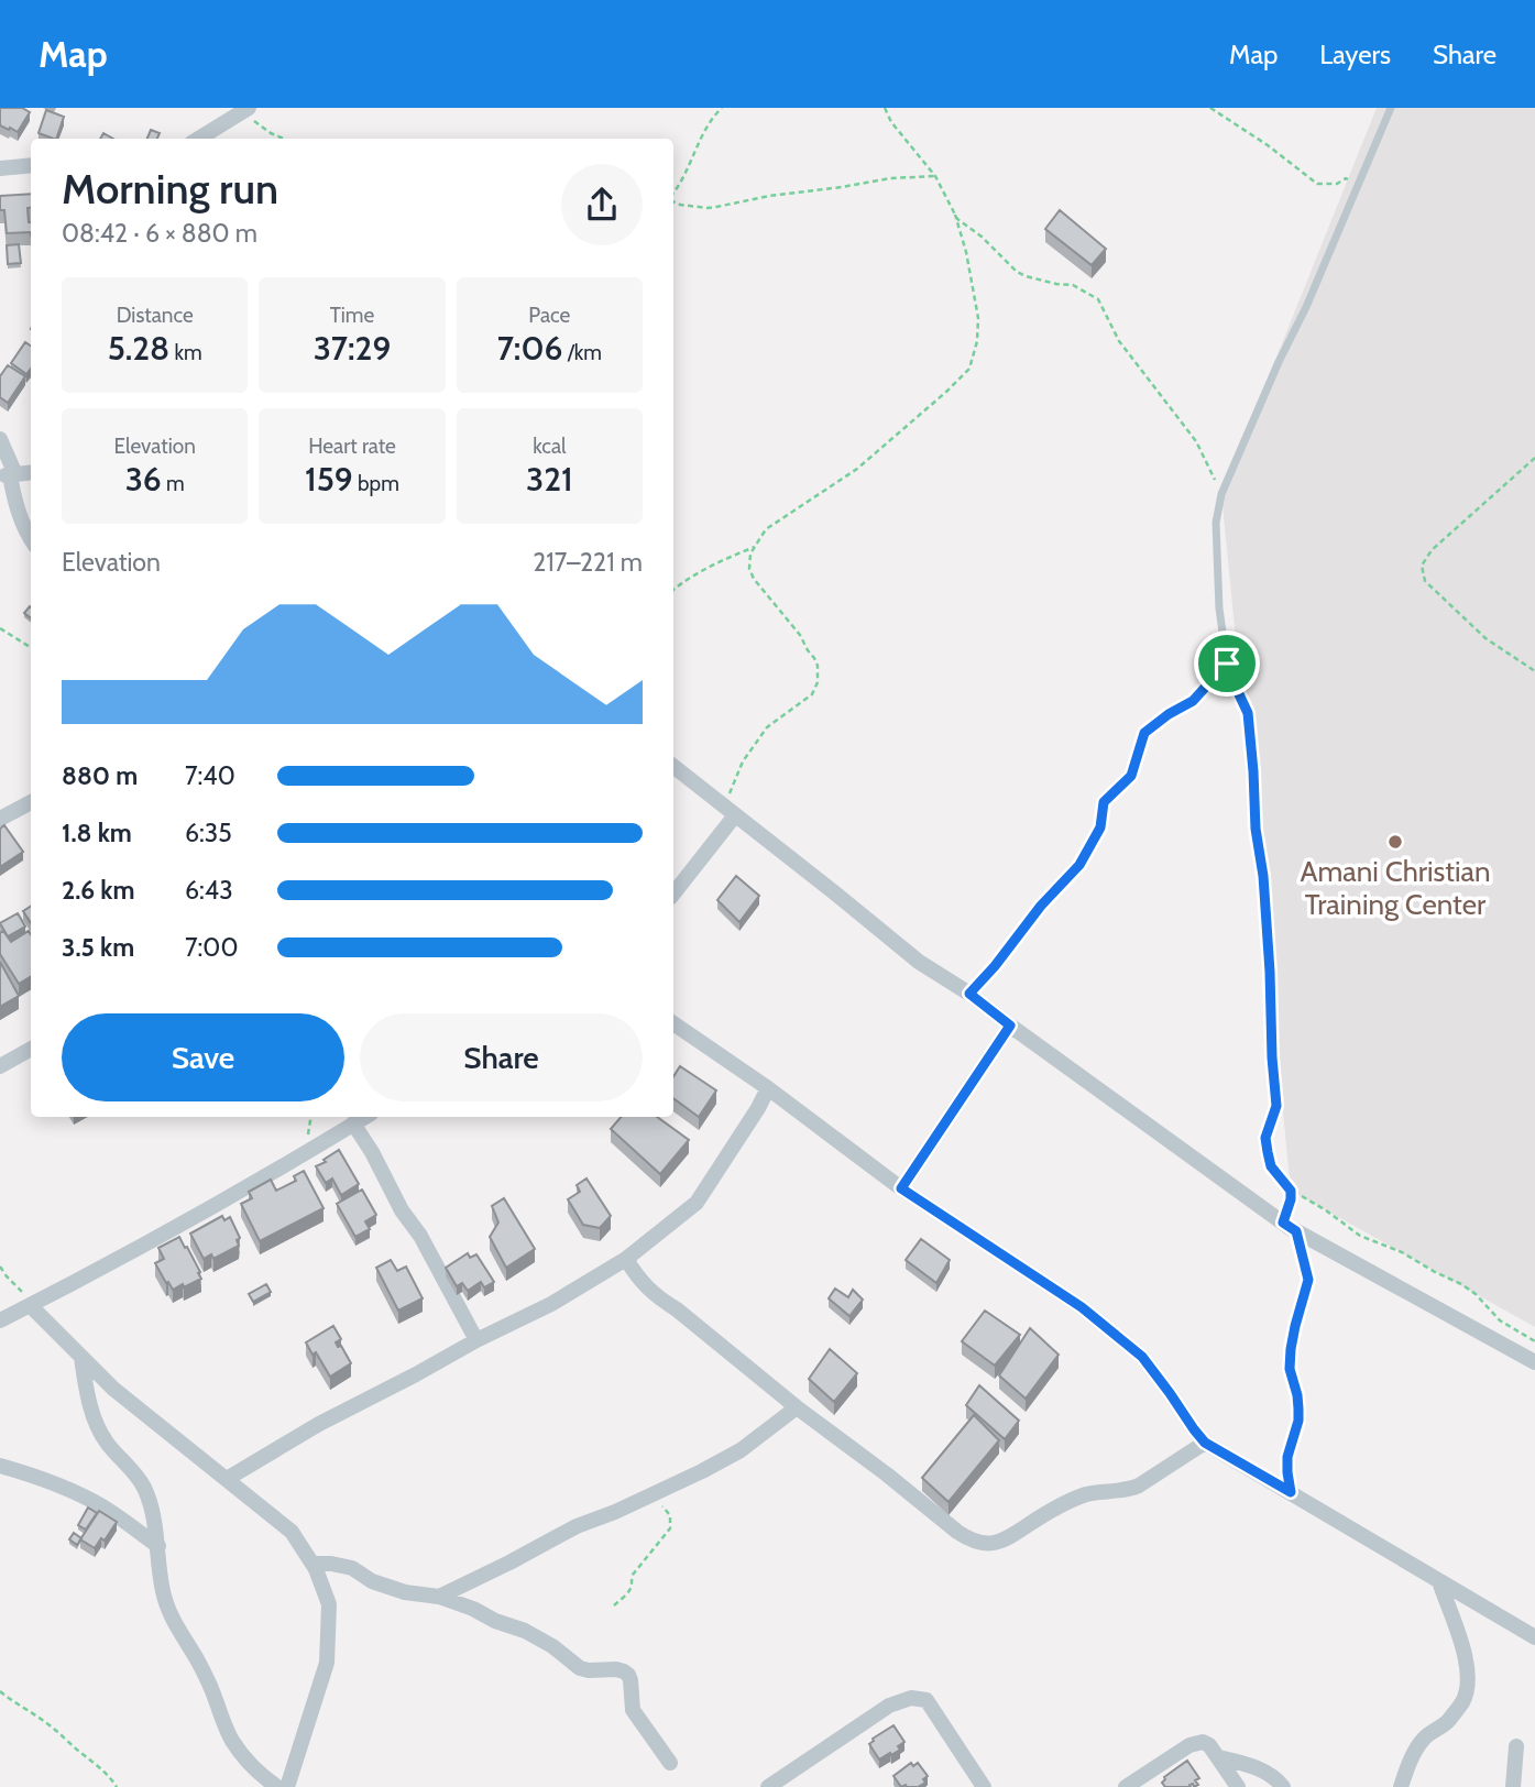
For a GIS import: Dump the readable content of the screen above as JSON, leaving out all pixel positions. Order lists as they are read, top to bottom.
{
  "places": ["Amani Christian Training Center"],
  "page": {
    "header": "Map",
    "nav": ["Map", "Layers", "Share"],
    "heading": ["Morning run", "08:42 · 6 × 880 m"],
    "stats": [
      ["Distance", "5.28 km"],
      ["Time", "37:29"],
      ["Pace", "7:06 /km"],
      ["Elevation", "36 m"],
      ["Heart rate", "159 bpm"],
      ["kcal", "321"]
    ],
    "chart": ["Elevation", "217–221 m"],
    "list": [
      {
        "name": "880 m",
        "note": "7:40"
      },
      {
        "name": "1.8 km",
        "note": "6:35"
      },
      {
        "name": "2.6 km",
        "note": "6:43"
      },
      {
        "name": "3.5 km",
        "note": "7:00"
      }
    ],
    "buttons": ["Save", "Share"]
  }
}
